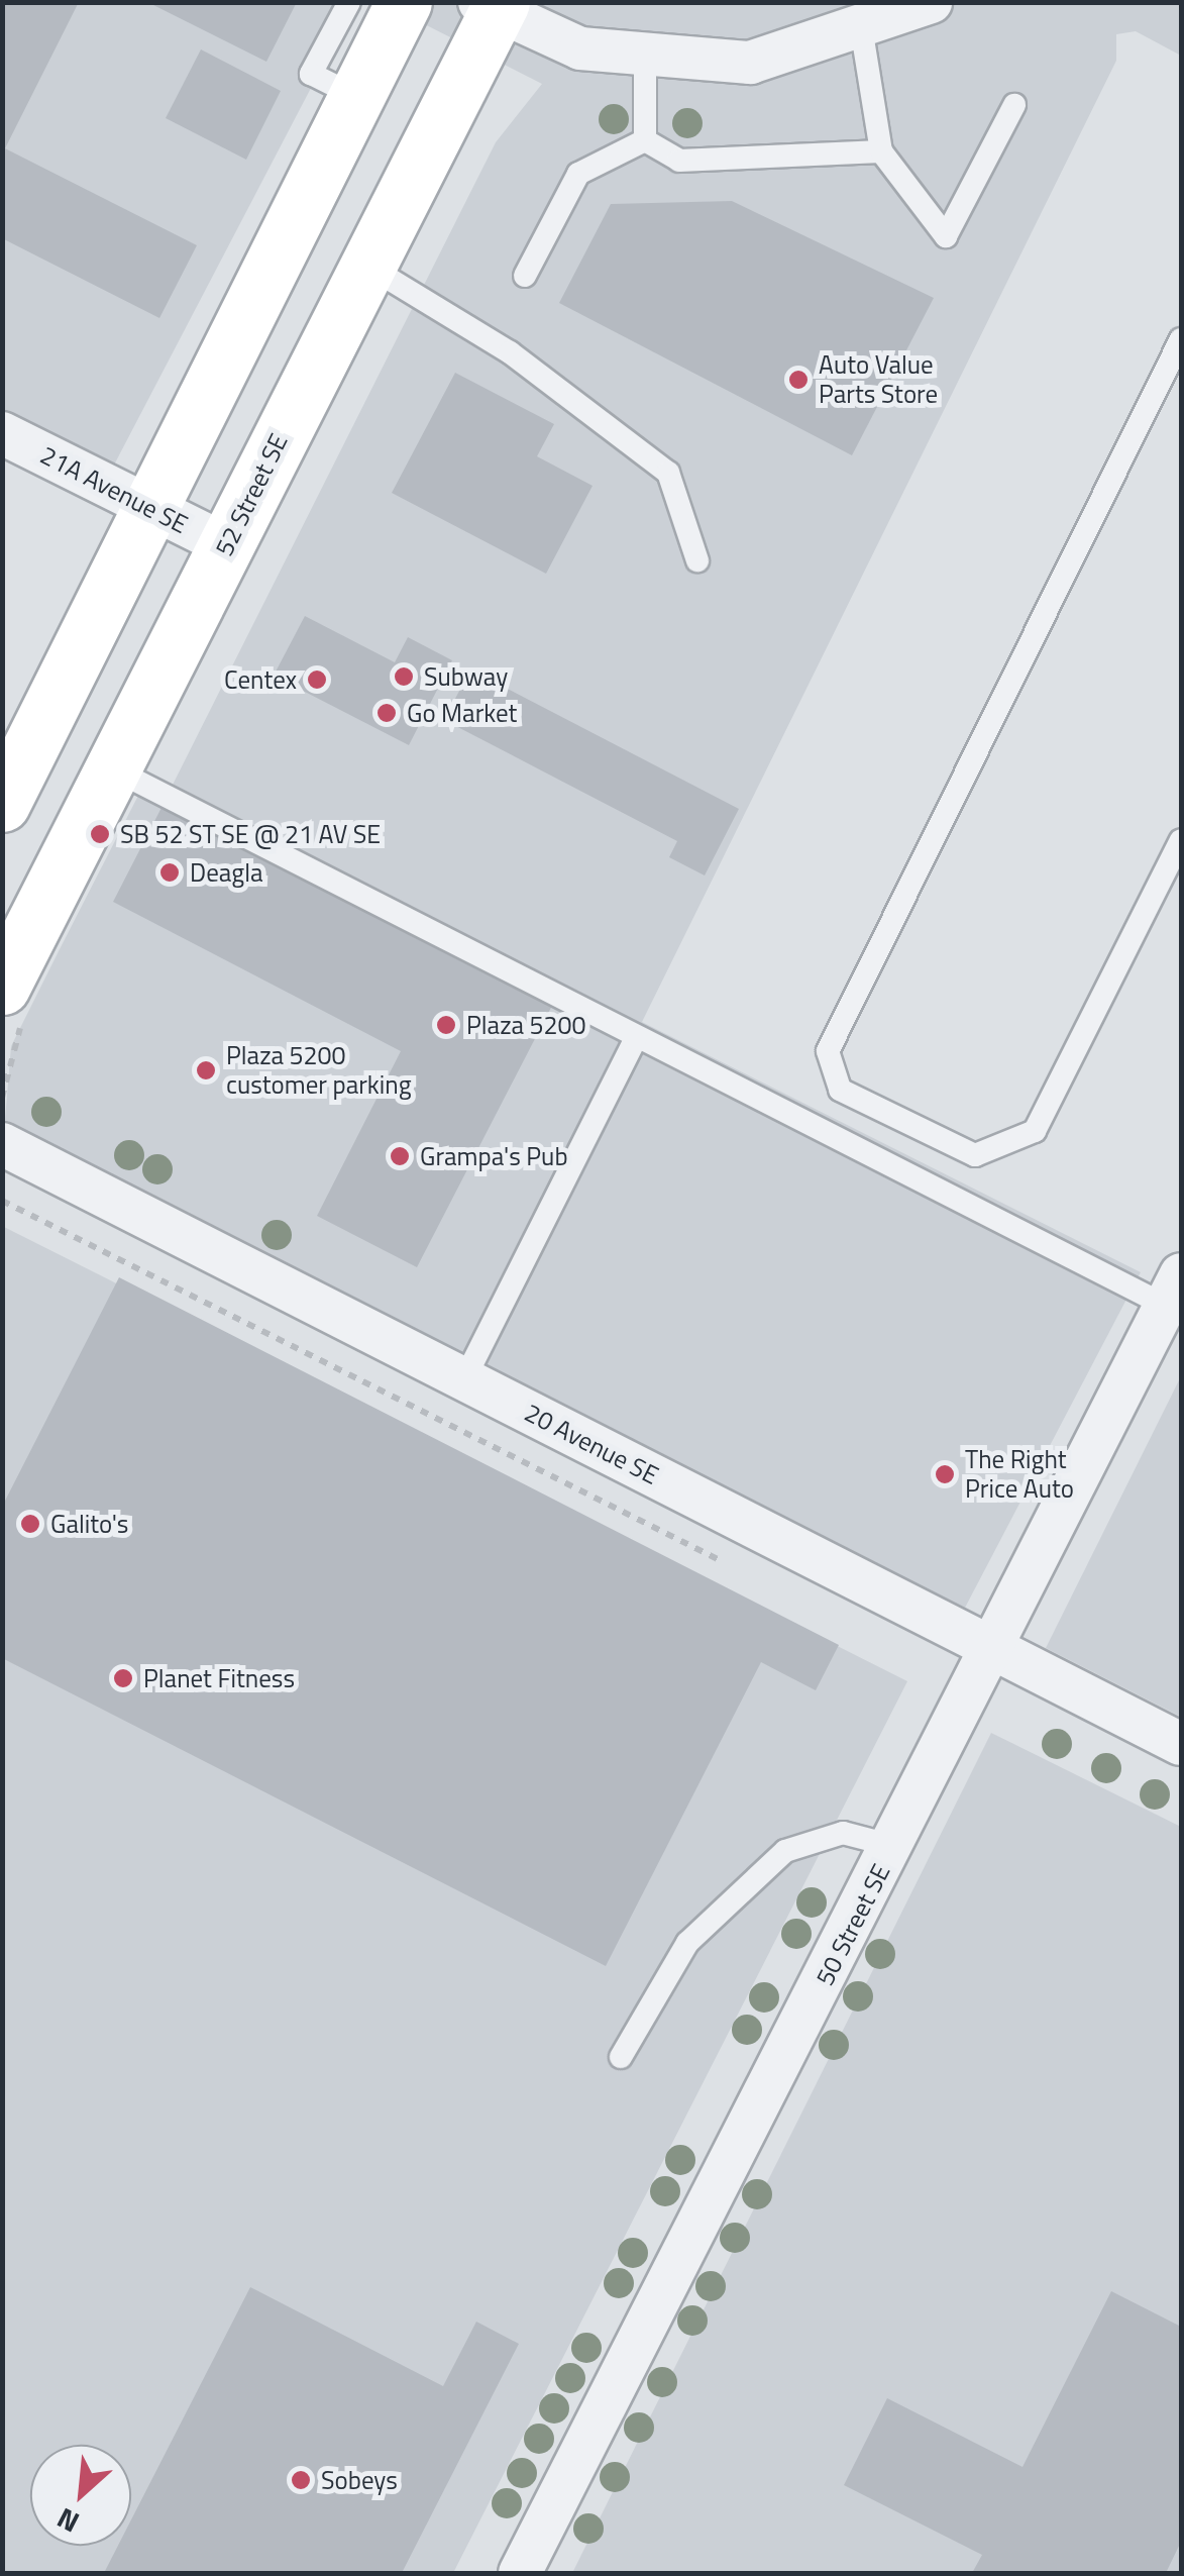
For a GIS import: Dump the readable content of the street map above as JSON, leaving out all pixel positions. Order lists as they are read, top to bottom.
{
  "streets": {
    "main road": ["52 Street SE"],
    "street": ["21A Avenue SE", "20 Avenue SE", "50 Street SE"]
  },
  "crossings": [
    ["21A Avenue SE", "52 Street SE"],
    ["20 Avenue SE", "50 Street SE"]
  ],
  "places": [
    "Auto Value Parts Store",
    "Subway",
    "Centex",
    "Go Market",
    "SB 52 ST SE @ 21 AV SE",
    "Deagla",
    "Plaza 5200",
    "Plaza 5200 customer parking",
    "Grampa's Pub",
    "The Right Price Auto",
    "Galito's",
    "Planet Fitness",
    "Sobeys"
  ],
  "north": "bottom left"
}
